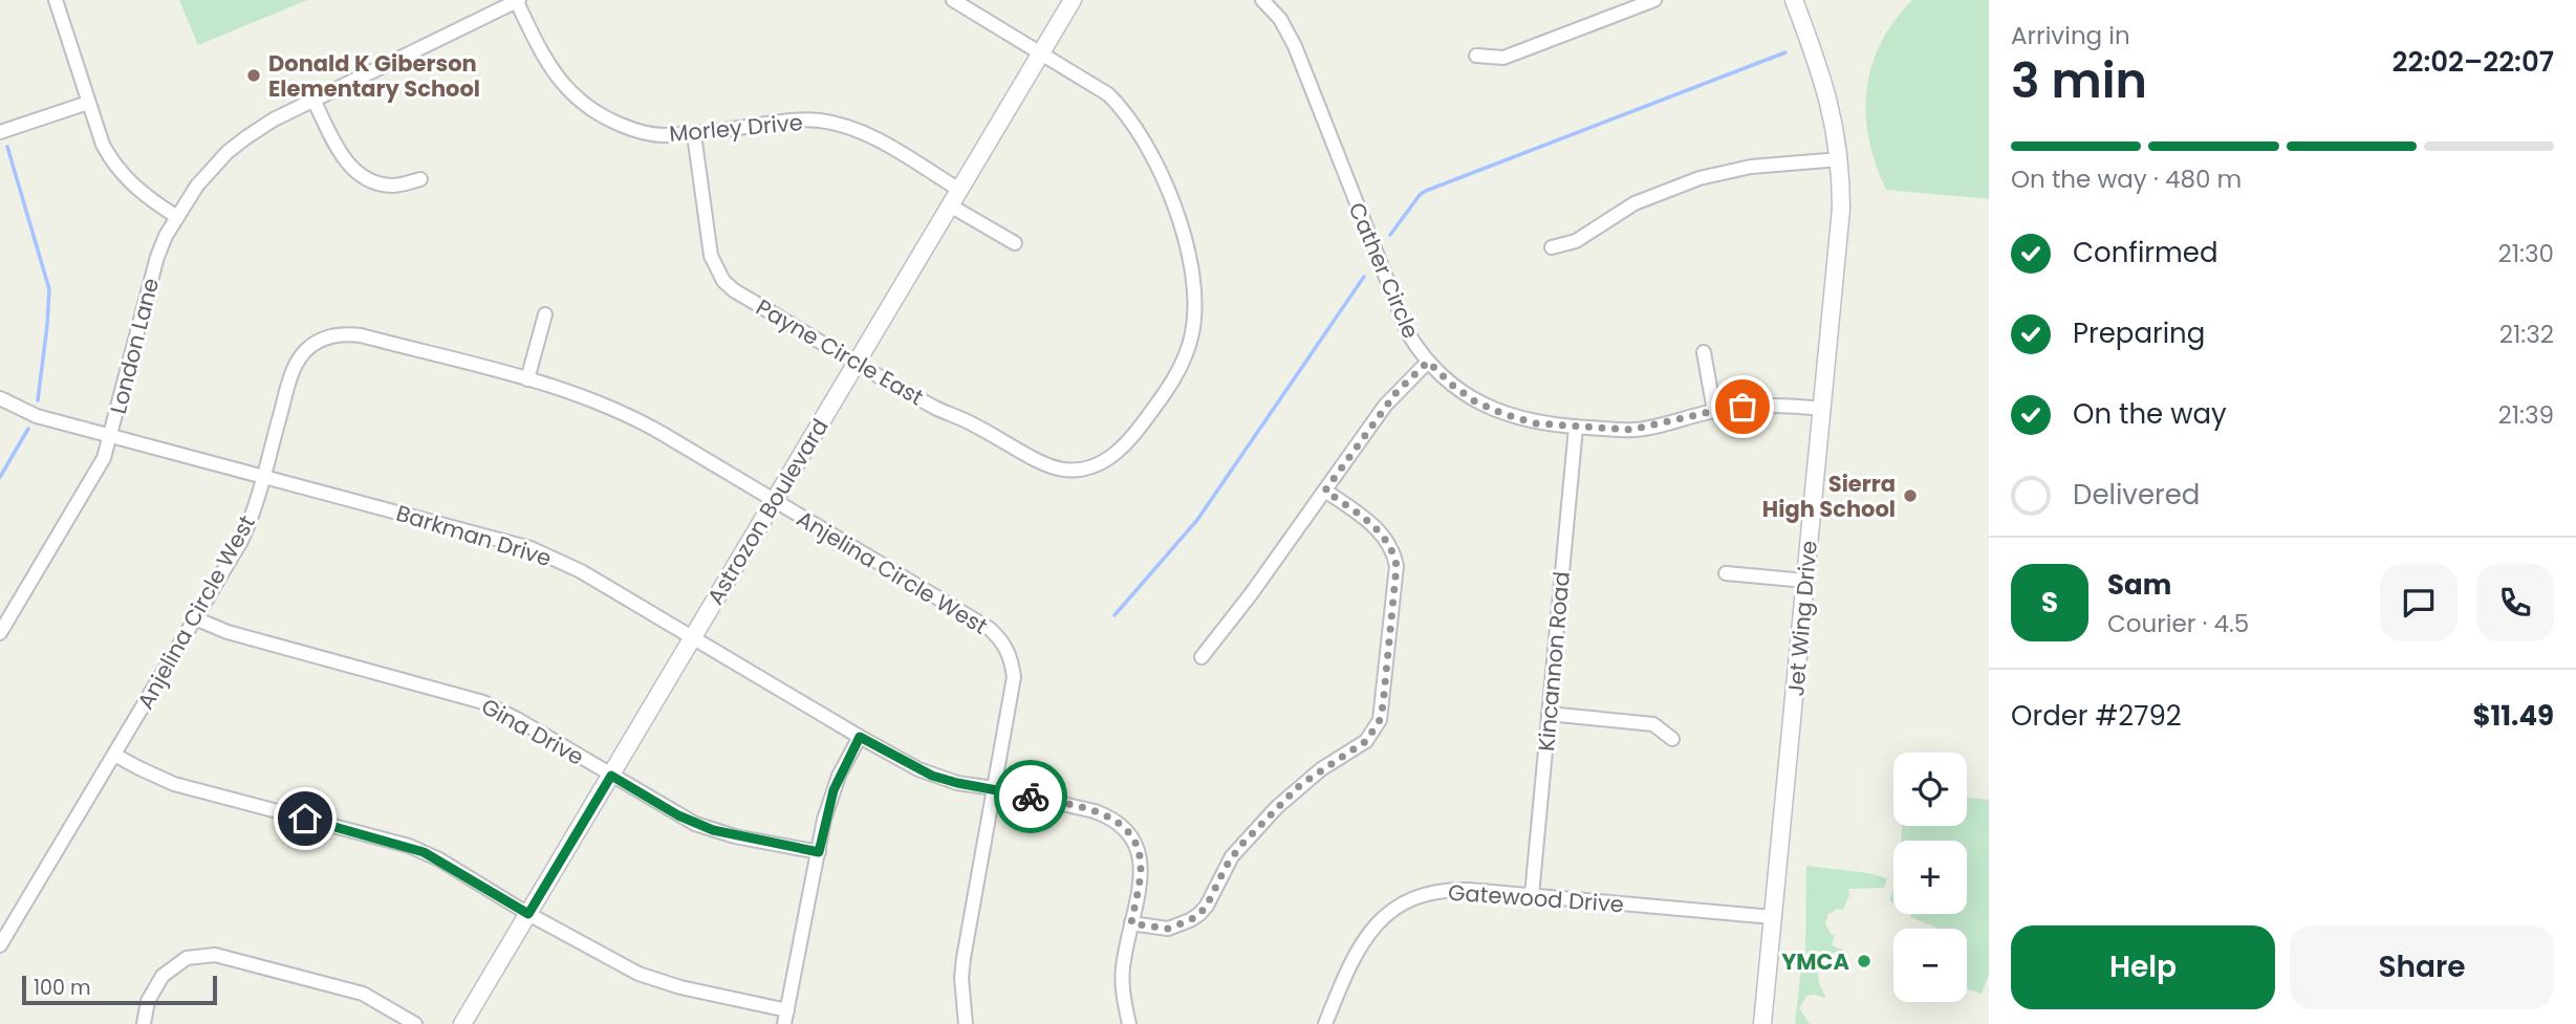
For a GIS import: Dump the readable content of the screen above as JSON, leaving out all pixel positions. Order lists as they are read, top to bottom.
{
  "streets": {
    "main road": ["Astrozon Boulevard", "Jet Wing Drive"],
    "street": [
      "Morley Drive",
      "Cather Circle",
      "London Lane",
      "Payne Circle East",
      "Barkman Drive",
      "Anjelina Circle West",
      "Kincannon Road",
      "Gina Drive",
      "Gatewood Drive"
    ]
  },
  "crossings": [
    ["Morley Drive", "London Lane"],
    ["Morley Drive", "Payne Circle East"],
    ["Morley Drive", "Astrozon Boulevard"],
    ["Cather Circle", "Jet Wing Drive"],
    ["Cather Circle", "Kincannon Road"],
    ["London Lane", "Barkman Drive"],
    ["Payne Circle East", "Astrozon Boulevard"],
    ["Astrozon Boulevard", "Barkman Drive"],
    ["Astrozon Boulevard", "Anjelina Circle West"],
    ["Astrozon Boulevard", "Gina Drive"],
    ["Barkman Drive", "Anjelina Circle West"],
    ["Anjelina Circle West", "Gina Drive"],
    ["Jet Wing Drive", "Gatewood Drive"],
    ["Kincannon Road", "Gatewood Drive"]
  ],
  "places": ["Donald K Giberson Elementary School", "Sierra High School", "YMCA"],
  "scale_bar": "100 m",
  "page": {
    "heading": ["3 min", "Arriving in", "22:02–22:07"],
    "panel": [
      "Sam",
      "Courier · 4.5",
      "Order #2792",
      "$11.49"
    ],
    "bar": "On the way · 480 m",
    "list": [
      ["Confirmed", "21:30"],
      ["Preparing", "21:32"],
      ["On the way", "21:39"],
      "Delivered"
    ],
    "round": "S",
    "map_buttons": ["+", "−"],
    "buttons": ["Help", "Share"],
    "scale": "100 m"
  }
}
